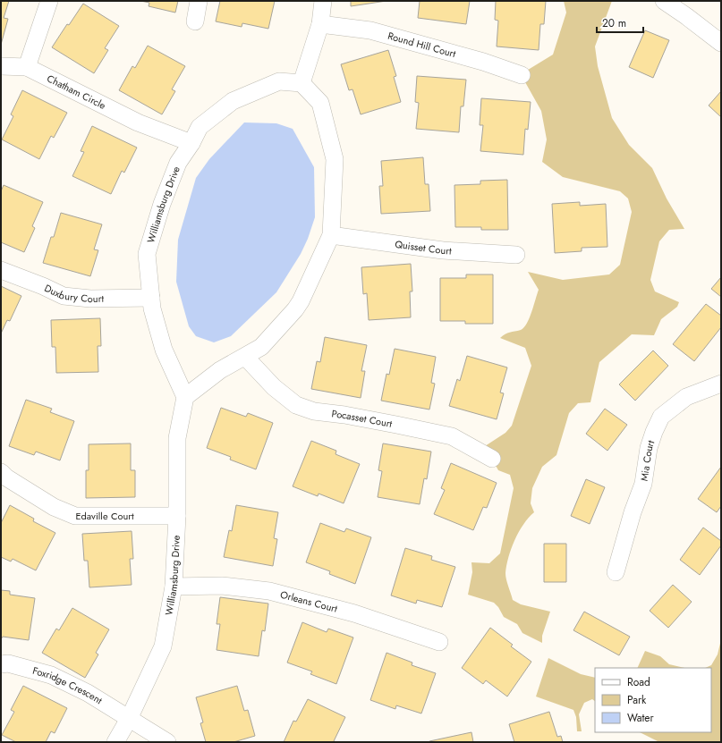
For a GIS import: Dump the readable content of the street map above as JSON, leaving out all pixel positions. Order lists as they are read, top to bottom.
{
  "streets": {
    "street": [
      "Round Hill Court",
      "Chatham Circle",
      "Williamsburg Drive",
      "Quisset Court",
      "Duxbury Court",
      "Pocasset Court",
      "Mia Court",
      "Edaville Court",
      "Orleans Court",
      "Foxridge Crescent"
    ]
  },
  "crossings": [
    ["Chatham Circle", "Williamsburg Drive"],
    ["Williamsburg Drive", "Duxbury Court"],
    ["Williamsburg Drive", "Edaville Court"],
    ["Williamsburg Drive", "Orleans Court"],
    ["Williamsburg Drive", "Foxridge Crescent"]
  ],
  "legend": ["Road", "Park", "Water"],
  "scale_bar": "20 m"
}
